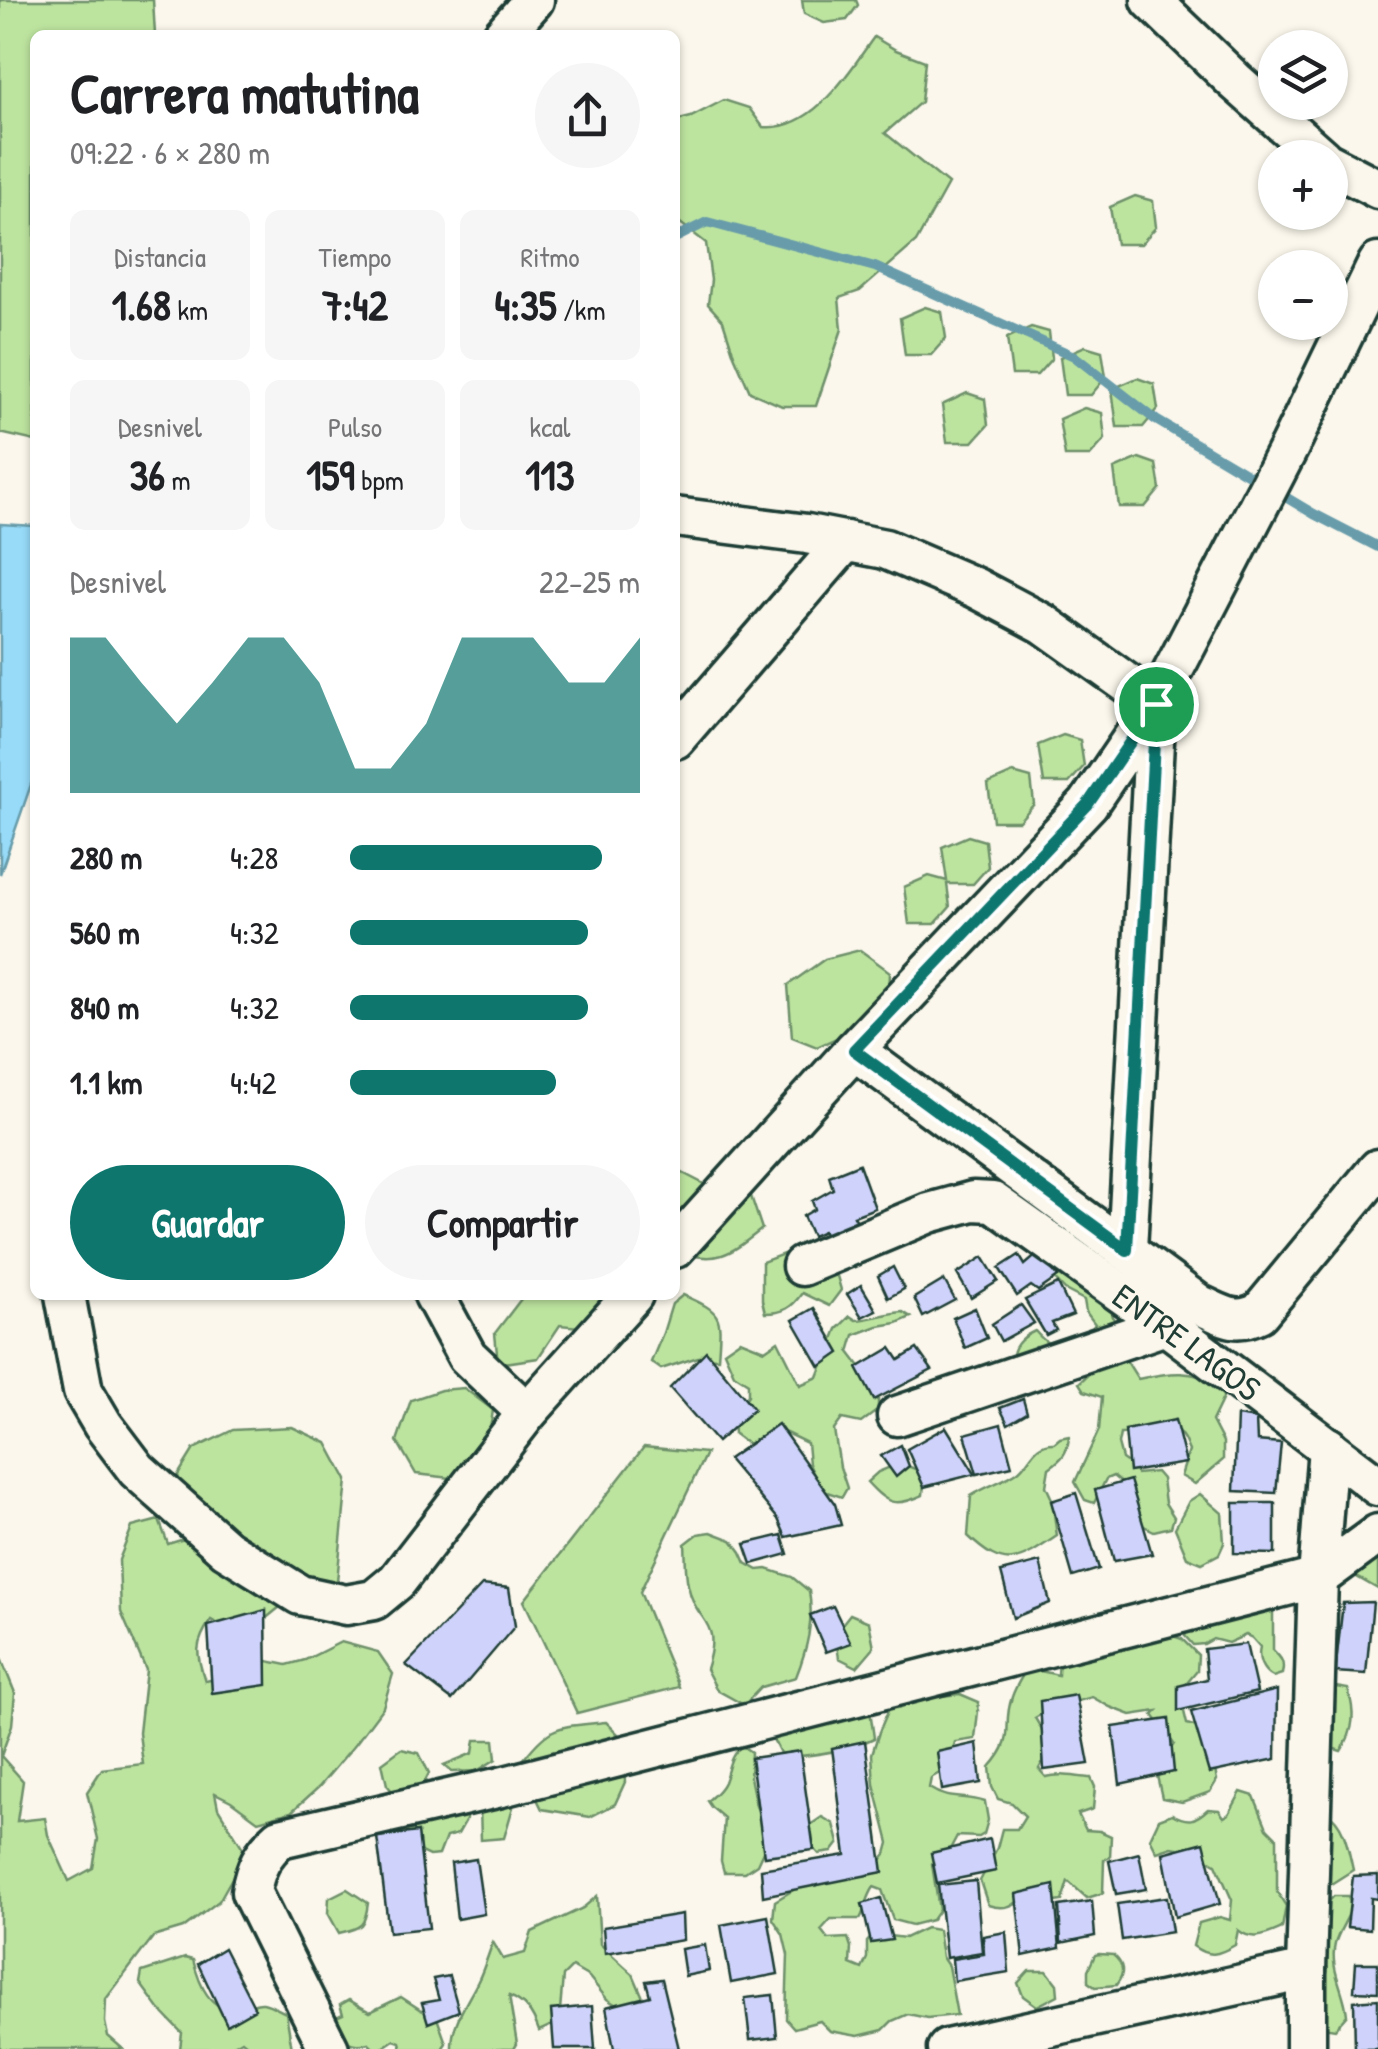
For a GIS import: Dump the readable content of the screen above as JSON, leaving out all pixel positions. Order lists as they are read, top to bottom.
{
  "streets": {
    "street": ["ENTRE LAGOS"]
  },
  "page": {
    "map_buttons": ["+", "−"],
    "heading": ["Carrera matutina", "09:22 · 6 × 280 m"],
    "stats": [
      ["Distancia", "1.68 km"],
      ["Tiempo", "7:42"],
      ["Ritmo", "4:35 /km"],
      ["Desnivel", "36 m"],
      ["Pulso", "159 bpm"],
      ["kcal", "113"]
    ],
    "chart": ["Desnivel", "22–25 m"],
    "list": [
      {
        "name": "280 m",
        "note": "4:28"
      },
      {
        "name": "560 m",
        "note": "4:32"
      },
      {
        "name": "840 m",
        "note": "4:32"
      },
      {
        "name": "1.1 km",
        "note": "4:42"
      }
    ],
    "buttons": ["Guardar", "Compartir"]
  }
}
